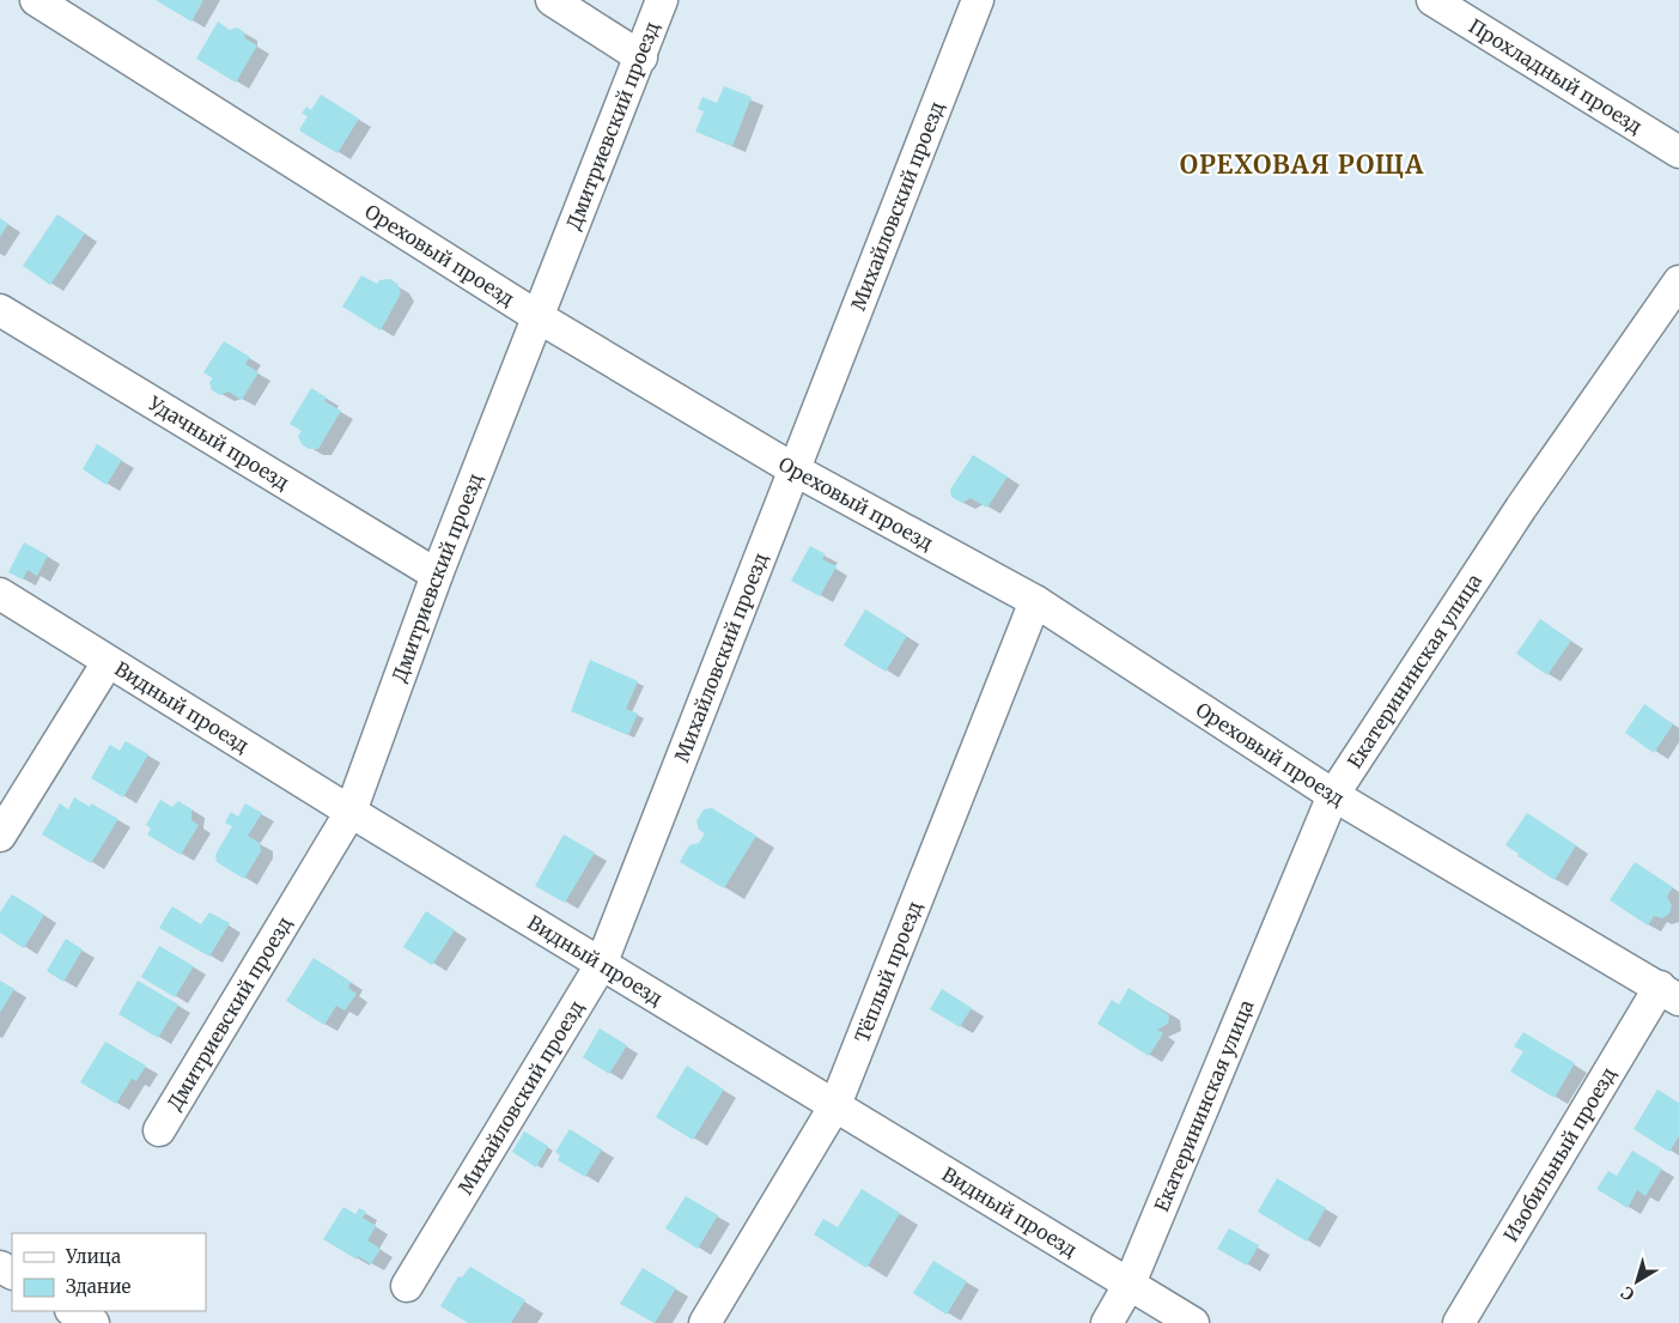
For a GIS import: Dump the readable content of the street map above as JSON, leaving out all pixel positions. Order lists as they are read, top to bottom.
{
  "streets": {
    "street": [
      "Прохладный проезд",
      "Дмитриевский проезд",
      "Михайловский проезд",
      "Ореховый проезд",
      "Удачный проезд",
      "Екатерининская улица",
      "Видный проезд",
      "Тёплый проезд",
      "Изобильный проезд"
    ]
  },
  "crossings": [
    ["Дмитриевский проезд", "Ореховый проезд"],
    ["Дмитриевский проезд", "Удачный проезд"],
    ["Дмитриевский проезд", "Видный проезд"],
    ["Михайловский проезд", "Ореховый проезд"],
    ["Михайловский проезд", "Видный проезд"],
    ["Ореховый проезд", "Екатерининская улица"],
    ["Ореховый проезд", "Тёплый проезд"],
    ["Ореховый проезд", "Изобильный проезд"],
    ["Екатерининская улица", "Видный проезд"],
    ["Видный проезд", "Тёплый проезд"]
  ],
  "districts": ["ОРЕХОВАЯ РОЩА"],
  "legend": ["Улица", "Здание"],
  "north": "bottom left"
}
